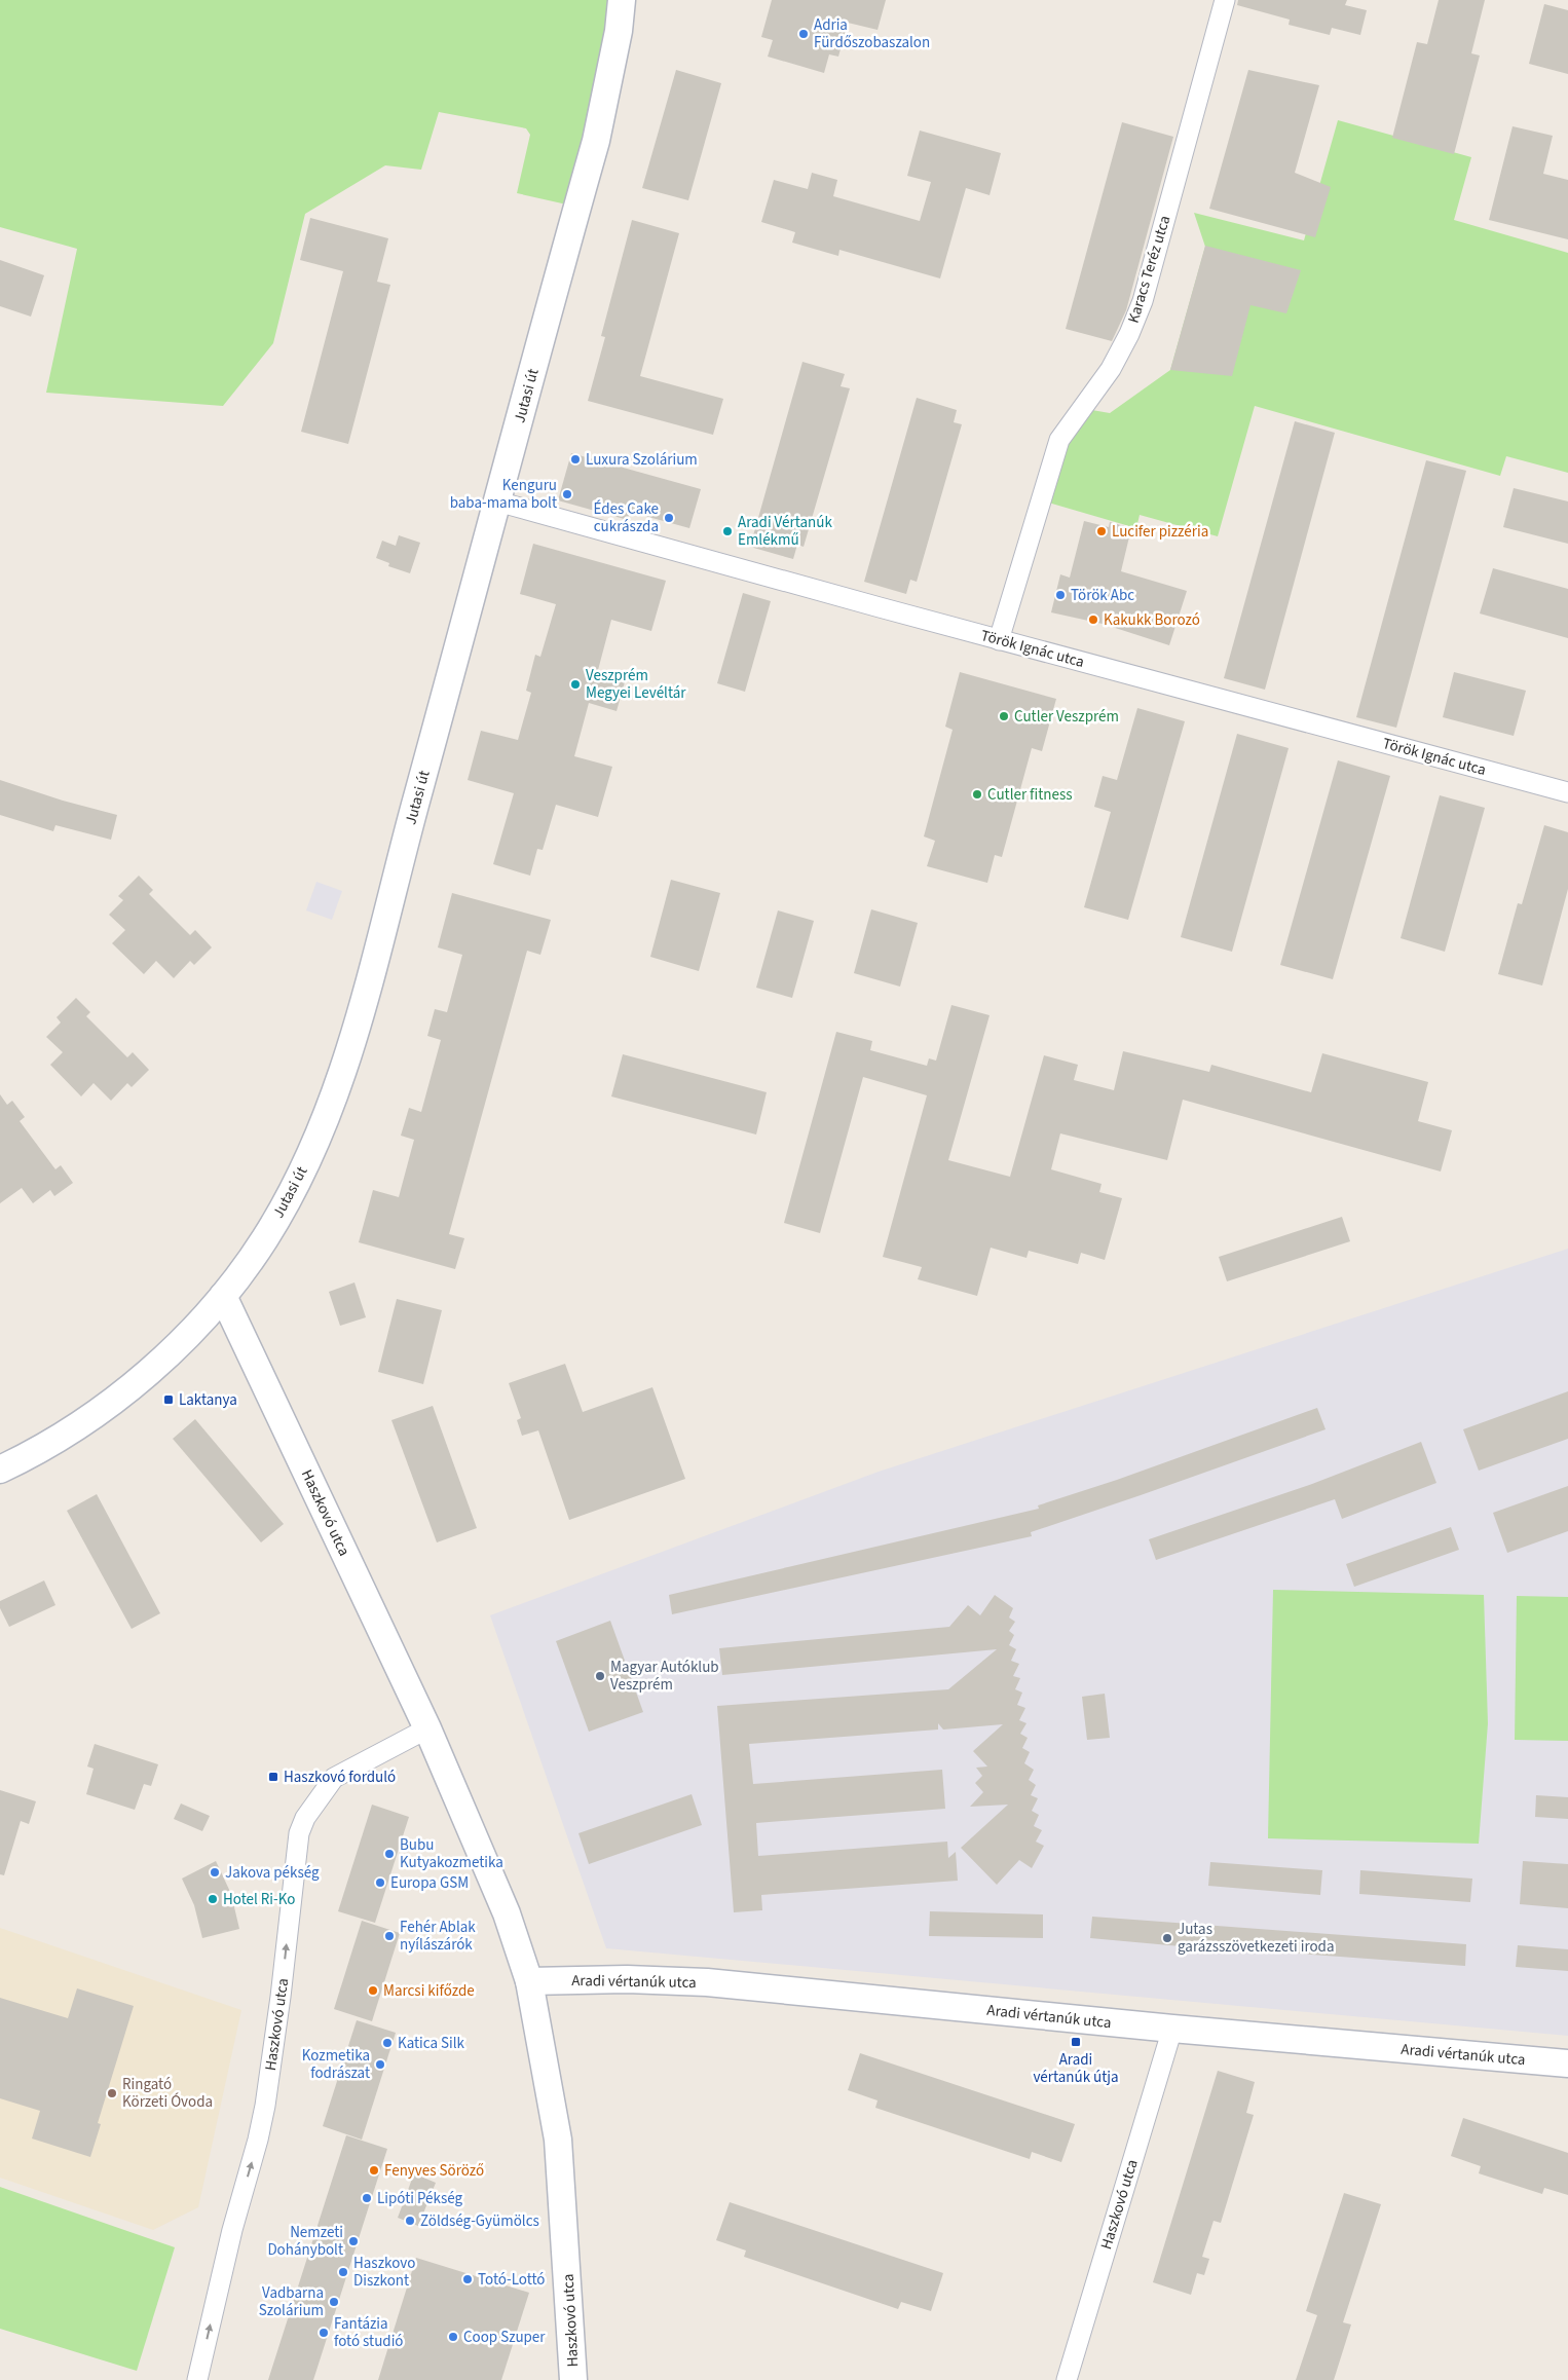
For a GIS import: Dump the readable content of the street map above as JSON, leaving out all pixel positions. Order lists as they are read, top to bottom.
{
  "streets": {
    "street": [
      "Karacs Teréz utca",
      "Jutasi út",
      "Török Ignác utca",
      "Haszkovó utca",
      "Aradi vértanúk utca"
    ]
  },
  "crossings": [
    ["Karacs Teréz utca", "Török Ignác utca"],
    ["Jutasi út", "Török Ignác utca"],
    ["Jutasi út", "Haszkovó utca"],
    ["Haszkovó utca", "Aradi vértanúk utca"]
  ],
  "places": {
    "other": [
      "Adria Fürdőszobaszalon",
      "Luxura Szolárium",
      "Kenguru baba-mama bolt",
      "Édes Cake cukrászda",
      "Aradi Vértanúk Emlékmű",
      "Lucifer pizzéria",
      "Török Abc",
      "Kakukk Borozó",
      "Veszprém Megyei Levéltár",
      "Cutler Veszprém",
      "Cutler fitness",
      "Magyar Autóklub Veszprém",
      "Bubu Kutyakozmetika",
      "Jakova pékség",
      "Europa GSM",
      "Hotel Ri-Ko",
      "Fehér Ablak nyílászárók",
      "Jutas garázsszövetkezeti iroda",
      "Marcsi kifőzde",
      "Katica Silk",
      "Kozmetika fodrászat",
      "Ringató Körzeti Óvoda",
      "Fenyves Söröző",
      "Lipóti Pékség",
      "Zöldség-Gyümölcs",
      "Nemzeti Dohánybolt",
      "Haszkovo Diszkont",
      "Totó-Lottó",
      "Vadbarna Szolárium",
      "Fantázia fotó studió",
      "Coop Szuper"
    ],
    "transit": ["Laktanya", "Haszkovó forduló", "Aradi vértanúk útja"]
  }
}
